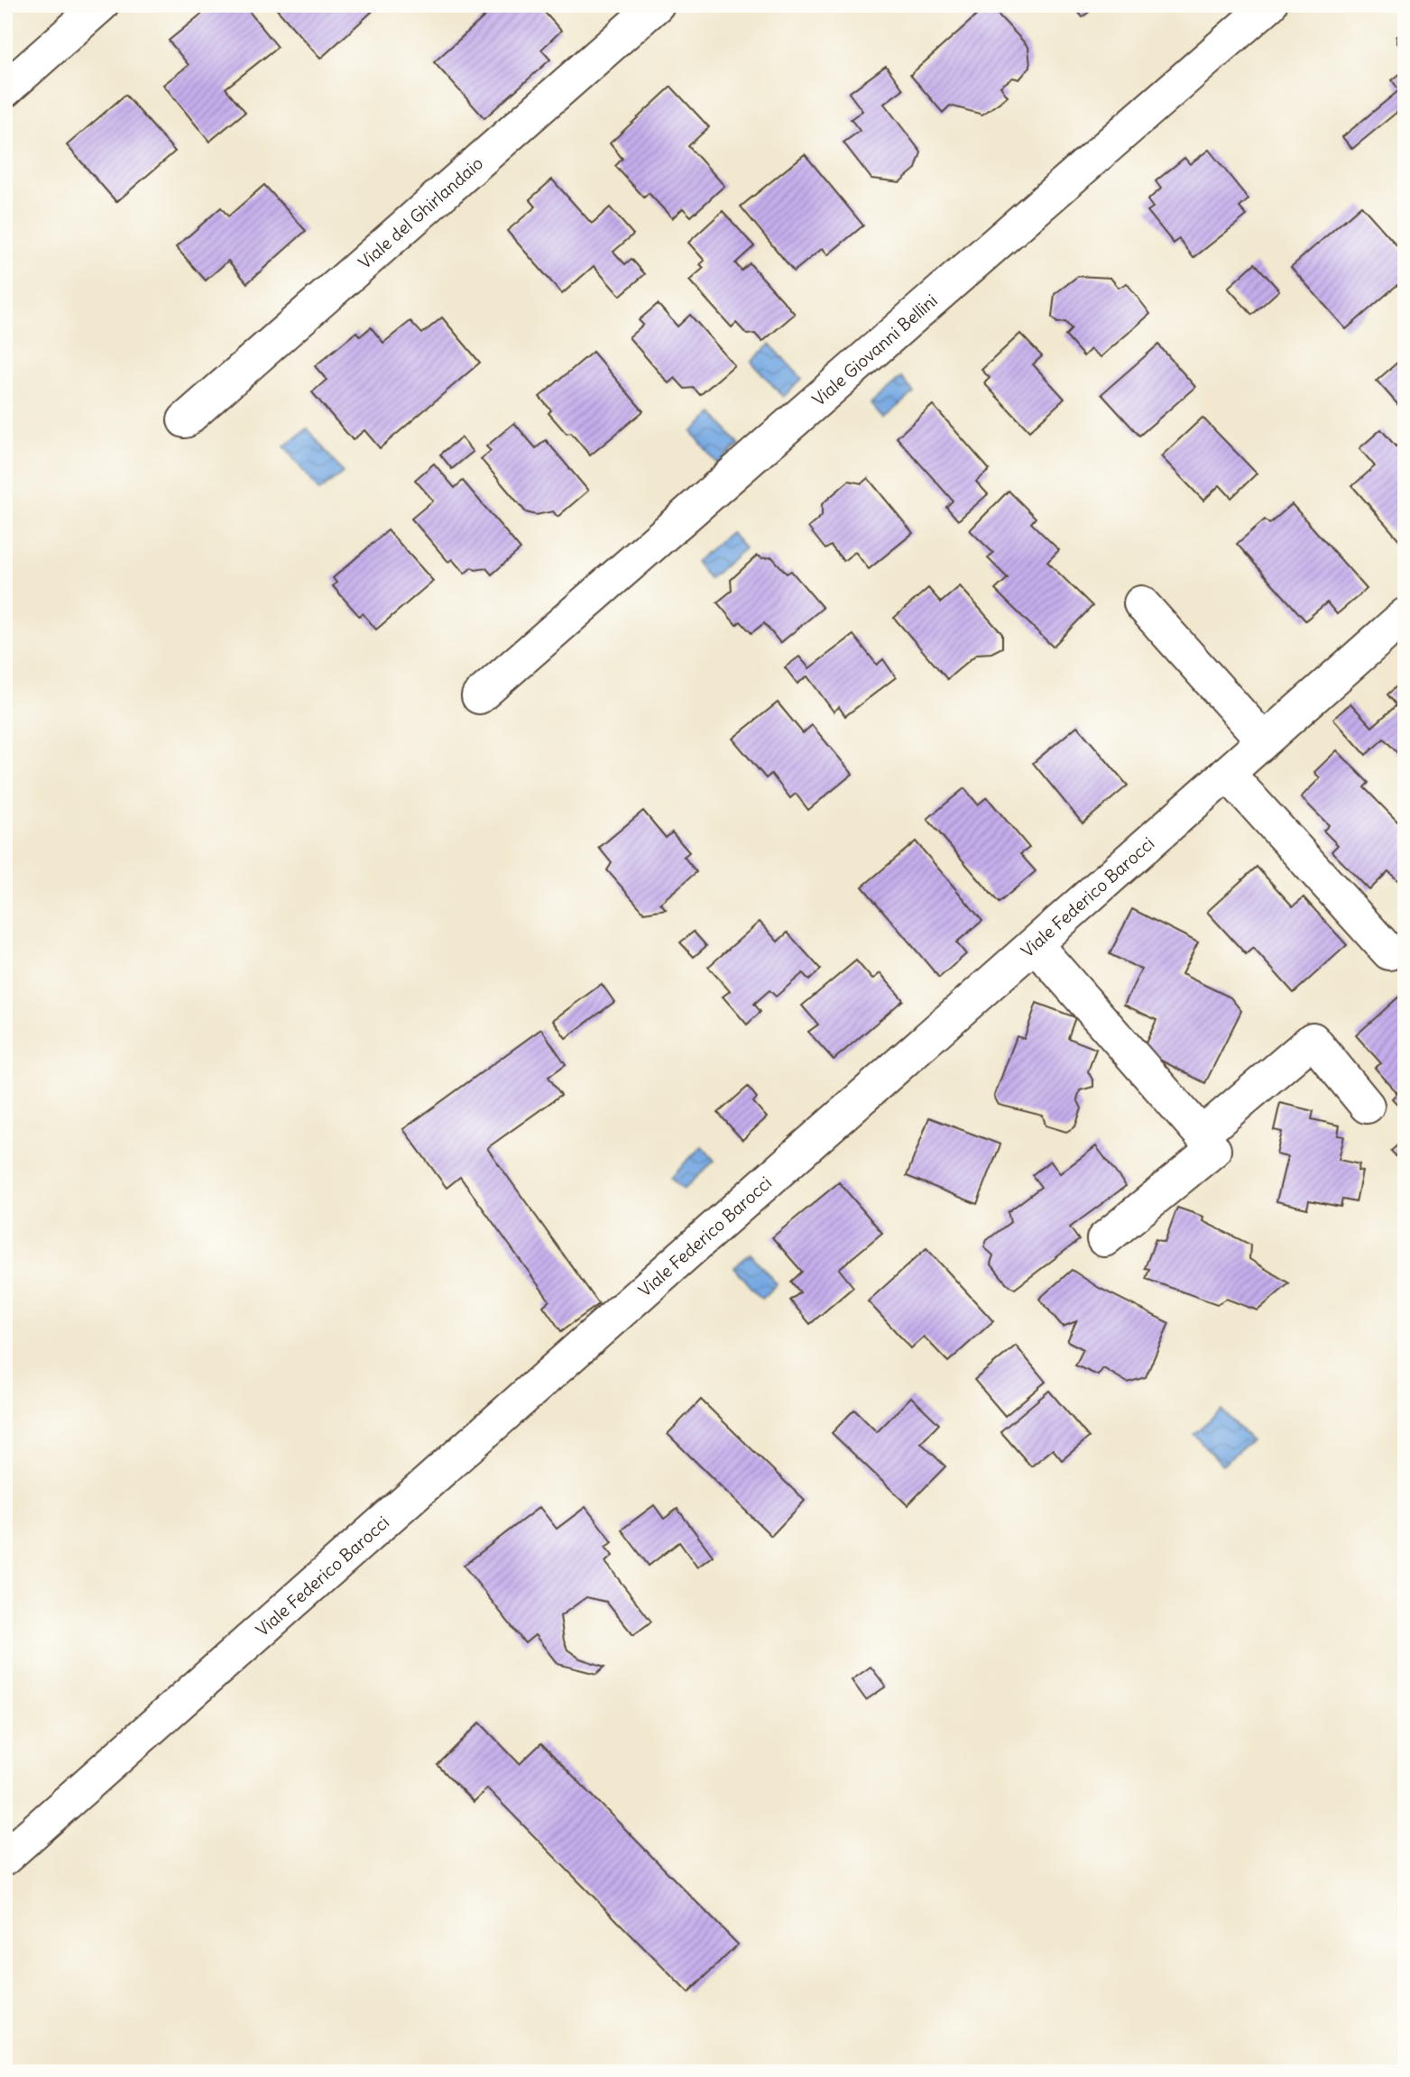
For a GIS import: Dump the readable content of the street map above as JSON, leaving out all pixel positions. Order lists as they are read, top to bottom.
{
  "streets": {
    "street": ["Viale del Ghirlandaio", "Viale Giovanni Bellini", "Viale Federico Barocci"]
  }
}
